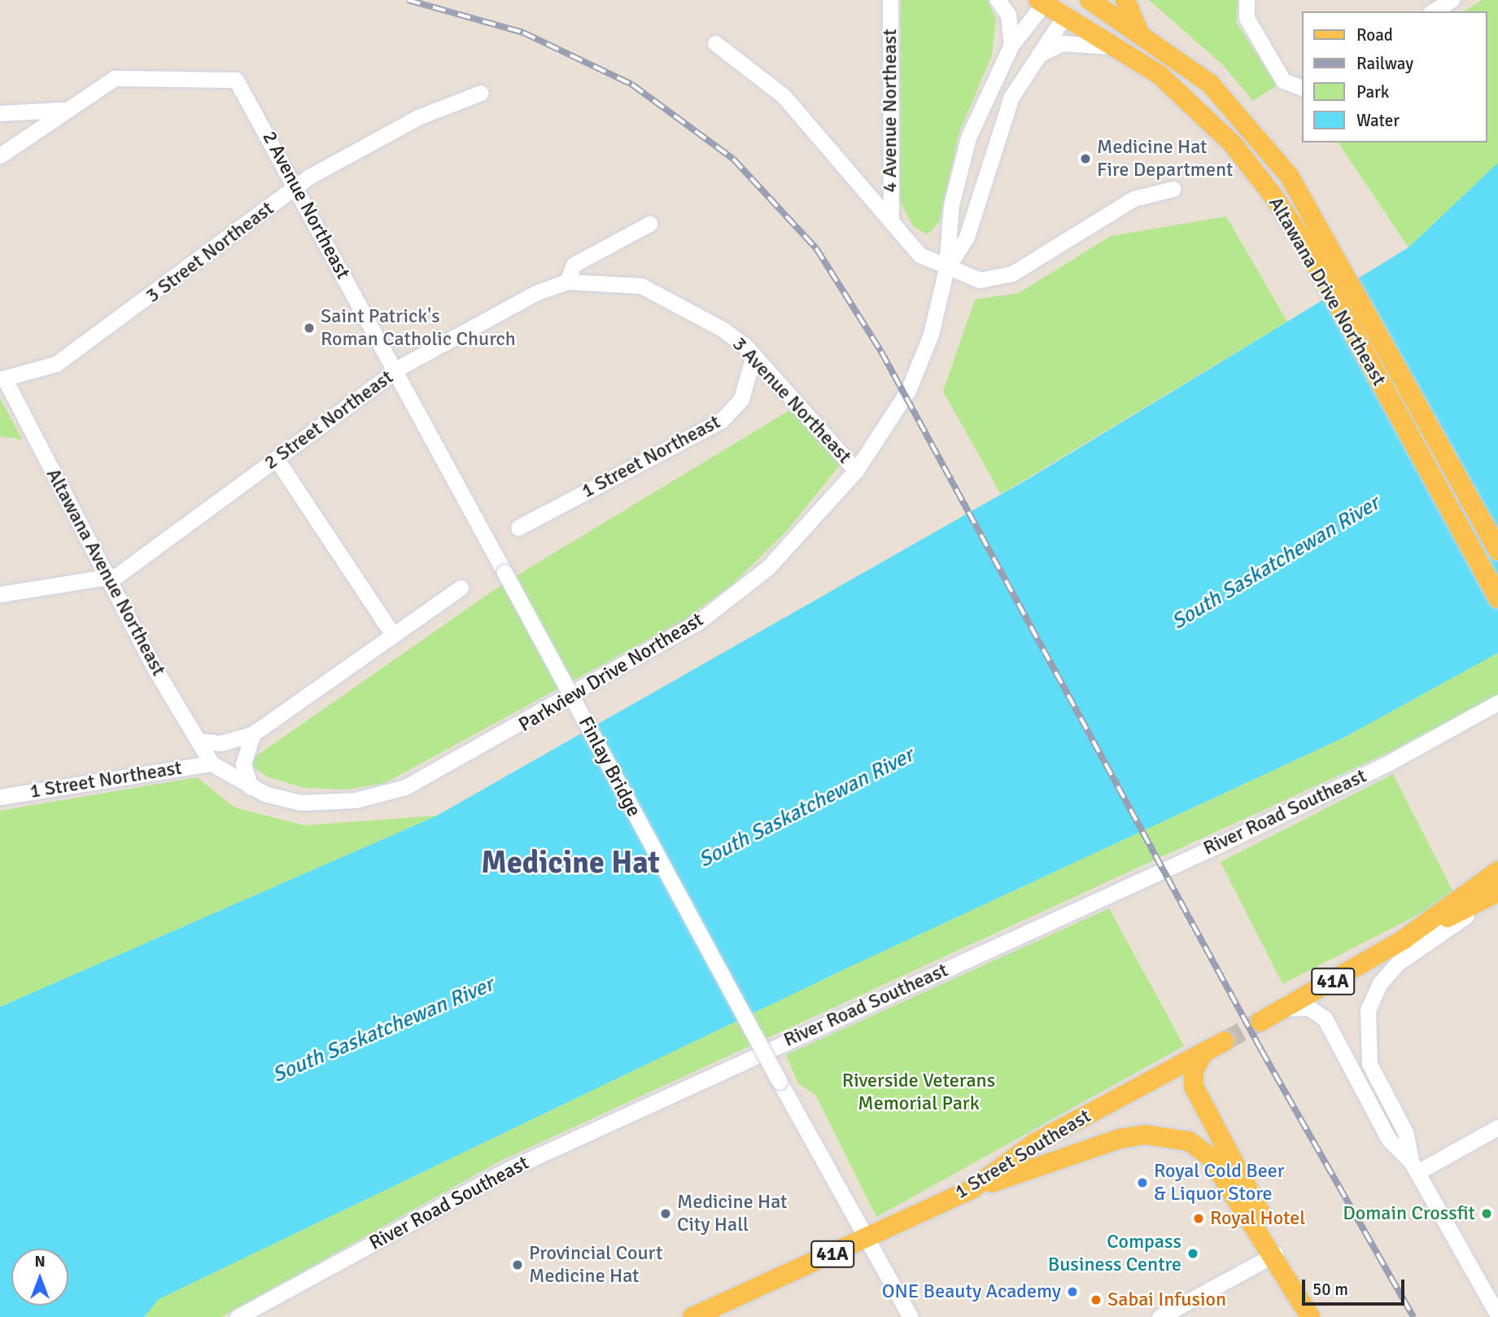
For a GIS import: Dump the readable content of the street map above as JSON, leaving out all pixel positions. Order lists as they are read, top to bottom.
{
  "streets": {
    "main road": ["Altawana Drive Northeast", "41A", "1 Street Southeast"],
    "street": [
      "4 Avenue Northeast",
      "2 Avenue Northeast",
      "3 Street Northeast",
      "3 Avenue Northeast",
      "2 Street Northeast",
      "1 Street Northeast",
      "Altawana Avenue Northeast",
      "Parkview Drive Northeast",
      "Finlay Bridge",
      "River Road Southeast"
    ]
  },
  "crossings": [
    ["4 Avenue Northeast", "Parkview Drive Northeast"],
    ["2 Avenue Northeast", "3 Street Northeast"],
    ["2 Avenue Northeast", "2 Street Northeast"],
    ["2 Avenue Northeast", "Finlay Bridge"],
    ["3 Street Northeast", "Altawana Avenue Northeast"],
    ["Altawana Drive Northeast", "Parkview Drive Northeast"],
    ["3 Avenue Northeast", "2 Street Northeast"],
    ["3 Avenue Northeast", "1 Street Northeast"],
    ["3 Avenue Northeast", "Parkview Drive Northeast"],
    ["2 Street Northeast", "Altawana Avenue Northeast"],
    ["1 Street Northeast", "Altawana Avenue Northeast"],
    ["1 Street Northeast", "Parkview Drive Northeast"],
    ["Altawana Avenue Northeast", "Parkview Drive Northeast"],
    ["Finlay Bridge", "1 Street Southeast"]
  ],
  "districts": ["Medicine Hat"],
  "water": ["South Saskatchewan River"],
  "parks": ["Riverside Veterans Memorial Park"],
  "places": [
    "Medicine Hat Fire Department",
    "Saint Patrick's Roman Catholic Church",
    "Royal Cold Beer & Liquor Store",
    "Medicine Hat City Hall",
    "Domain Crossfit",
    "Royal Hotel",
    "Compass Business Centre",
    "Provincial Court Medicine Hat",
    "ONE Beauty Academy",
    "Sabai Infusion"
  ],
  "legend": [
    "Road",
    "Railway",
    "Park",
    "Water"
  ],
  "scale_bar": "50 m",
  "north": "top"
}
